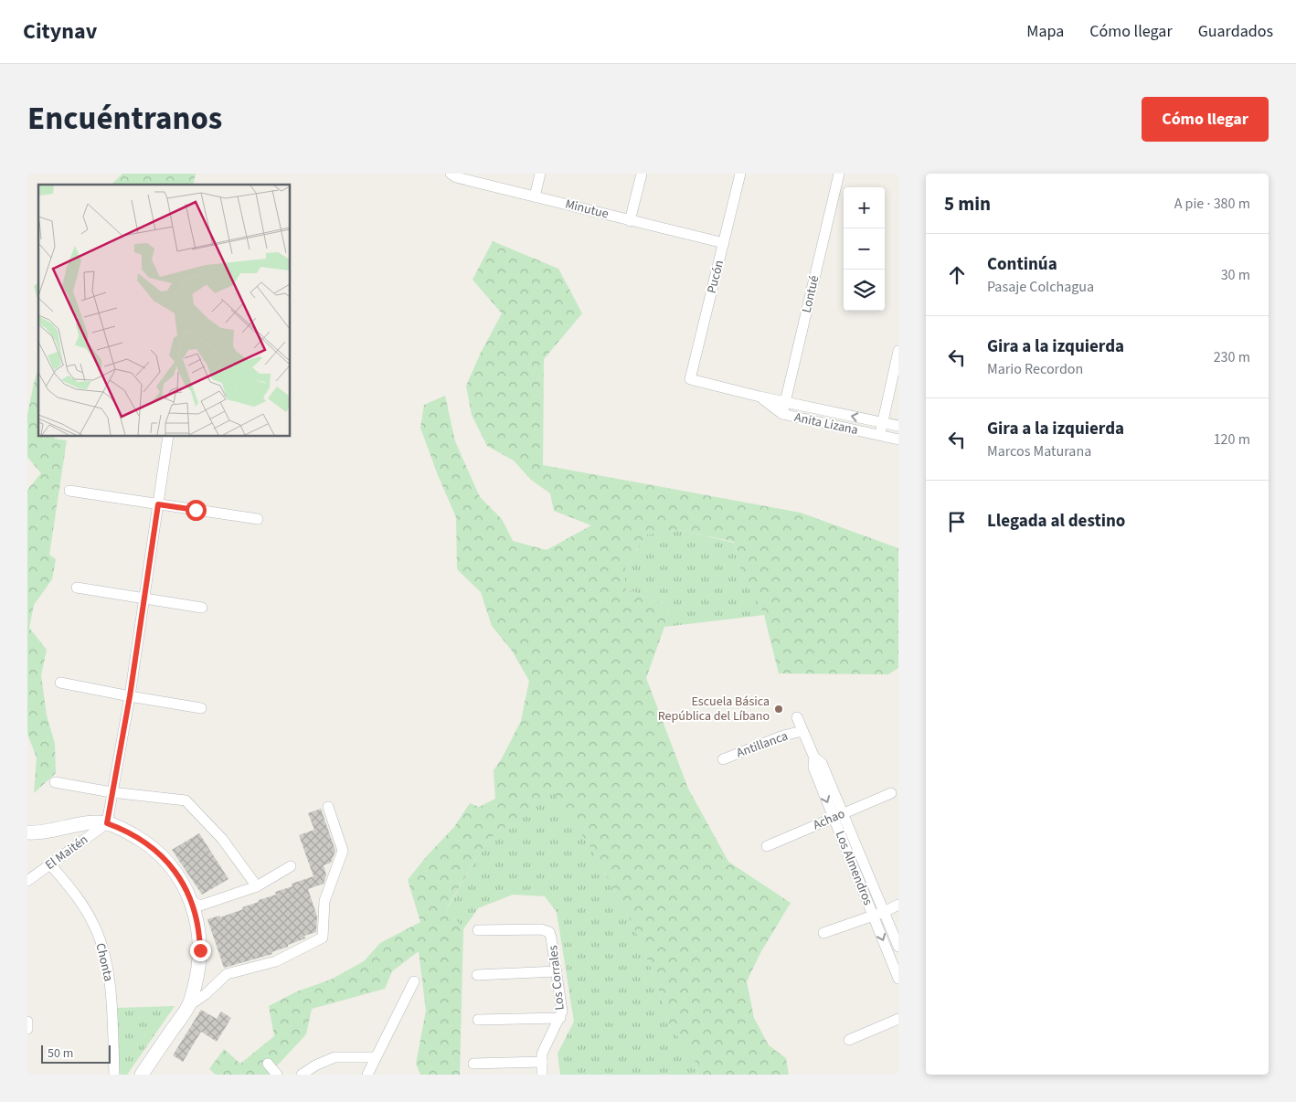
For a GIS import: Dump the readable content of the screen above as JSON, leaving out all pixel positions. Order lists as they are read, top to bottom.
{
  "streets": {
    "street": [
      "Minutue",
      "Pucón",
      "Lontué",
      "Anita Lizana",
      "Antillanca",
      "Achao",
      "El Maitén",
      "Los Almendros",
      "Chonta",
      "Los Corrales"
    ]
  },
  "crossings": [
    ["Minutue", "Pucón"],
    ["Pucón", "Anita Lizana"],
    ["Lontué", "Anita Lizana"],
    ["Antillanca", "Los Almendros"],
    ["Achao", "Los Almendros"],
    ["El Maitén", "Chonta"]
  ],
  "places": ["Escuela Básica República del Líbano"],
  "scale_bar": "50 m",
  "page": {
    "header": "Citynav",
    "nav": ["Mapa", "Cómo llegar", "Guardados"],
    "title": "Encuéntranos",
    "buttons": "Cómo llegar",
    "heading": ["5 min", "A pie · 380 m"],
    "map_buttons": ["+", "−"],
    "list": [
      ["Continúa", "Pasaje Colchagua", "30 m"],
      ["Gira a la izquierda", "Mario Recordon", "230 m"],
      ["Gira a la izquierda", "Marcos Maturana", "120 m"],
      "Llegada al destino"
    ],
    "scale": "50 m"
  }
}
